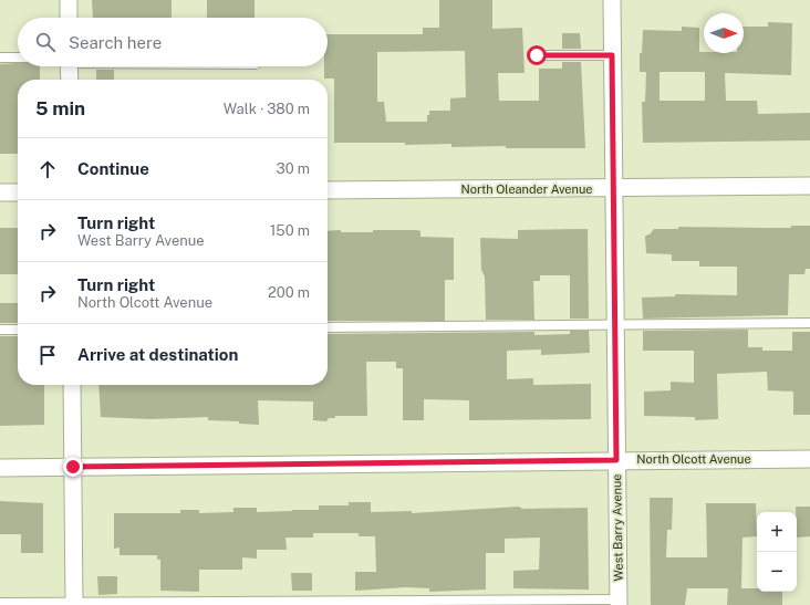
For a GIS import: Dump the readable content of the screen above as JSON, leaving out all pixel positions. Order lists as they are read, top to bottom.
{
  "streets": {
    "street": ["North Oleander Avenue", "North Olcott Avenue", "West Barry Avenue"]
  },
  "crossings": [
    ["North Oleander Avenue", "West Barry Avenue"],
    ["North Olcott Avenue", "West Barry Avenue"]
  ],
  "north": "right",
  "page": {
    "search": "Search here",
    "heading": ["5 min", "Walk · 380 m"],
    "list": [
      ["Continue", "30 m"],
      ["Turn right", "West Barry Avenue", "150 m"],
      ["Turn right", "North Olcott Avenue", "200 m"],
      "Arrive at destination"
    ],
    "map_buttons": ["+", "−"]
  }
}
